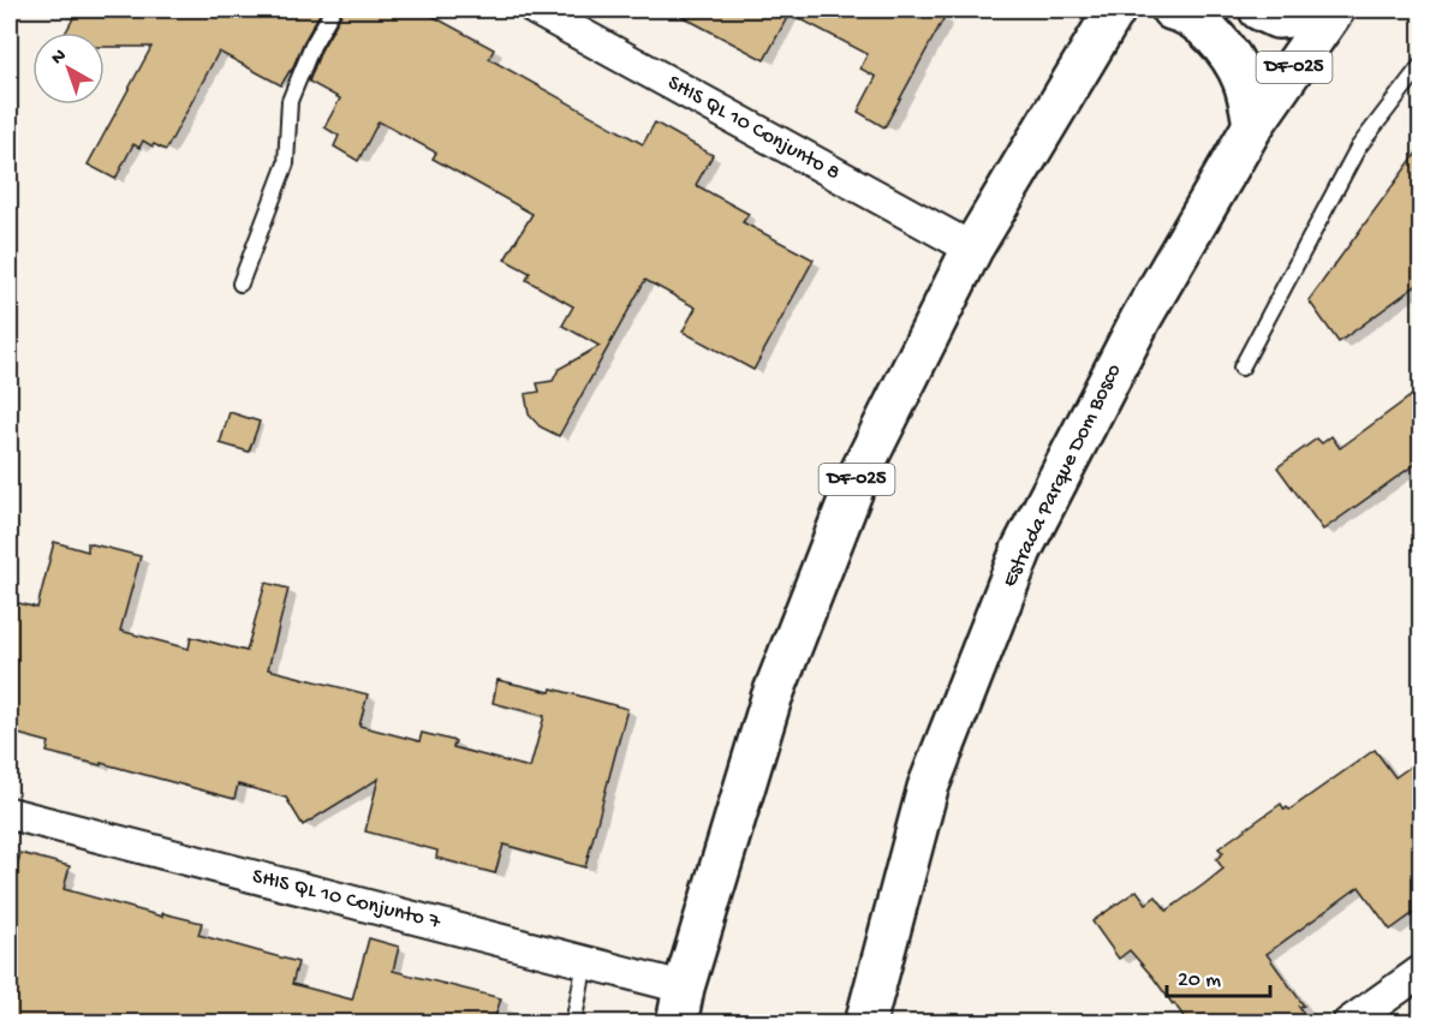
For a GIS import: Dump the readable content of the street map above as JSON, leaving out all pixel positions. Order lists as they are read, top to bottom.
{
  "streets": {
    "main road": ["DF-025", "Estrada Parque Dom Bosco"],
    "street": ["SHIS QL 10 Conjunto 8", "SHIS QL 10 Conjunto 7"]
  },
  "crossings": [
    ["DF-025", "SHIS QL 10 Conjunto 8"],
    ["DF-025", "SHIS QL 10 Conjunto 7"]
  ],
  "scale_bar": "20 m",
  "north": "top left"
}
